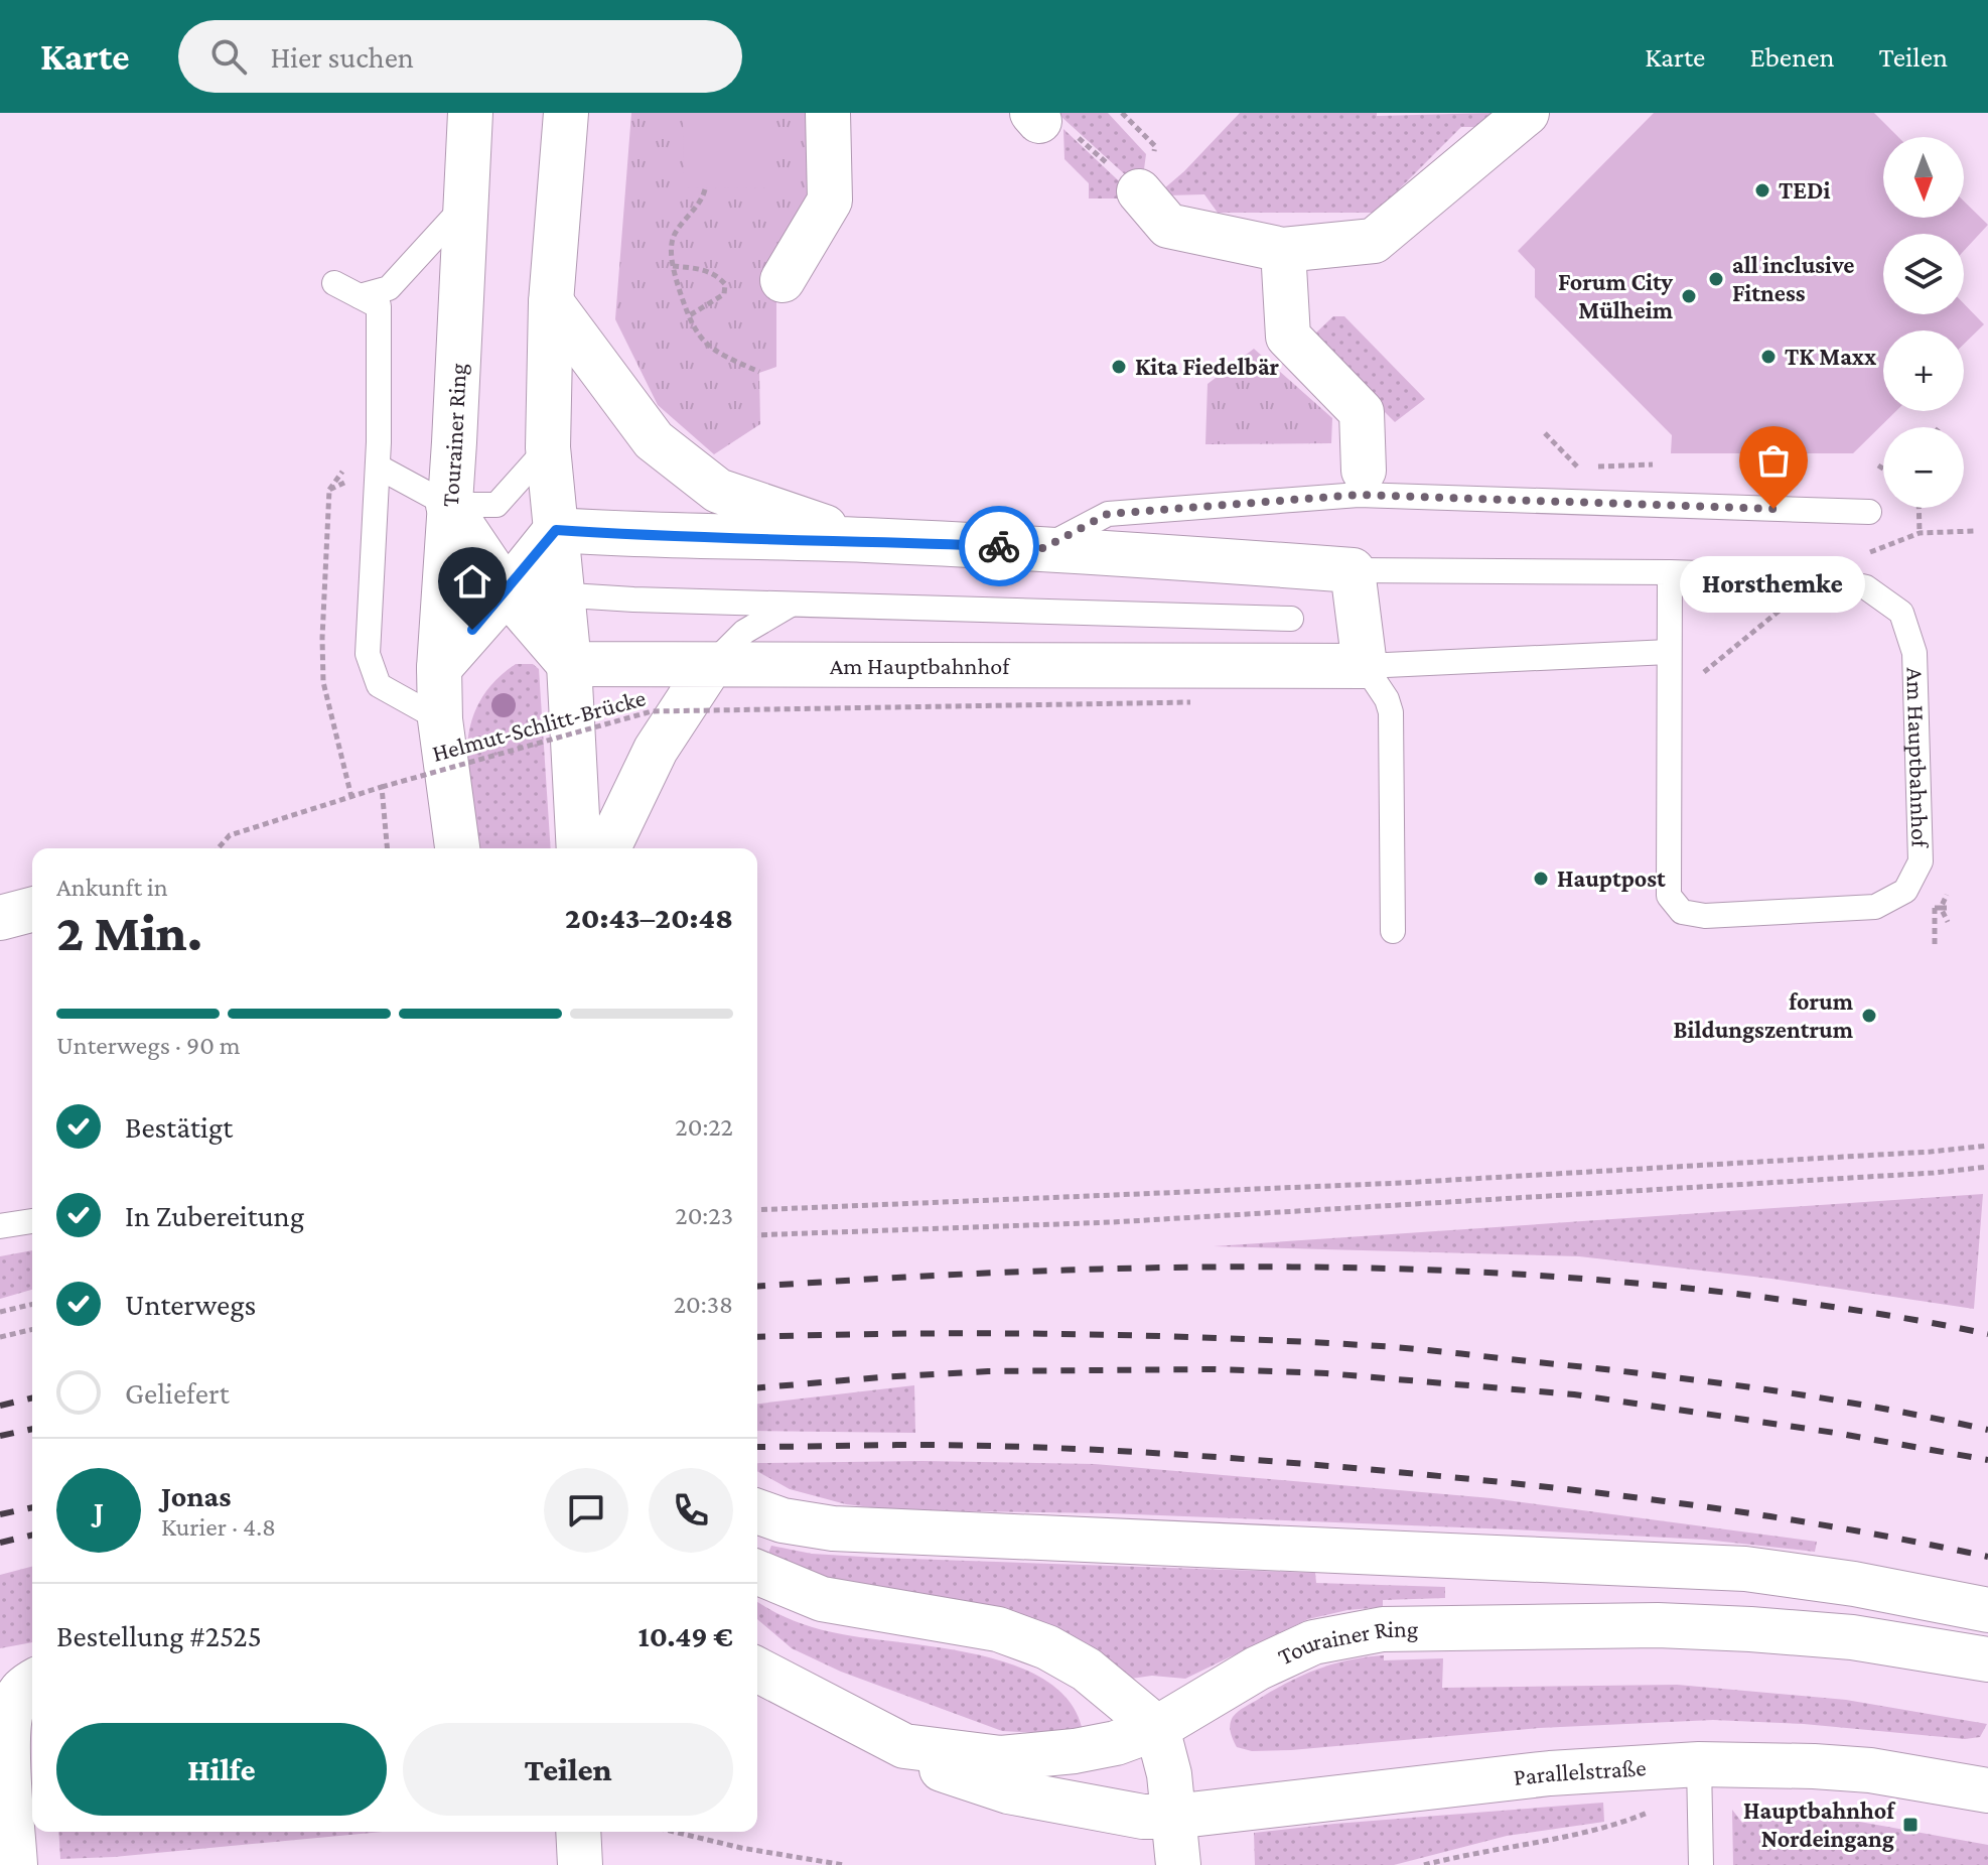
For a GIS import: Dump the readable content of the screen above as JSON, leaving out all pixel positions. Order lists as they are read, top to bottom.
{
  "streets": {
    "main road": ["Tourainer Ring", "Am Hauptbahnhof", "Parallelstraße"],
    "path": ["Helmut-Schlitt-Brücke"]
  },
  "crossings": [
    ["Tourainer Ring", "Parallelstraße"]
  ],
  "places": {
    "other": [
      "TEDi",
      "all inclusive Fitness",
      "Forum City Mülheim",
      "TK Maxx",
      "Kita Fiedelbär",
      "Horsthemke",
      "Hauptpost",
      "forum Bildungszentrum"
    ],
    "transit": ["Hauptbahnhof Nordeingang"]
  },
  "north": "bottom",
  "page": {
    "header": "Karte",
    "search": "Hier suchen",
    "nav": ["Karte", "Ebenen", "Teilen"],
    "map_buttons": ["+", "−"],
    "bubble": "Horsthemke",
    "heading": ["2 Min.", "Ankunft in", "20:43–20:48"],
    "panel": [
      "Jonas",
      "Kurier · 4.8",
      "Bestellung #2525",
      "10.49 €"
    ],
    "bar": "Unterwegs · 90 m",
    "list": [
      ["Bestätigt", "20:22"],
      ["In Zubereitung", "20:23"],
      ["Unterwegs", "20:38"],
      "Geliefert"
    ],
    "round": "J",
    "buttons": ["Hilfe", "Teilen"]
  }
}
